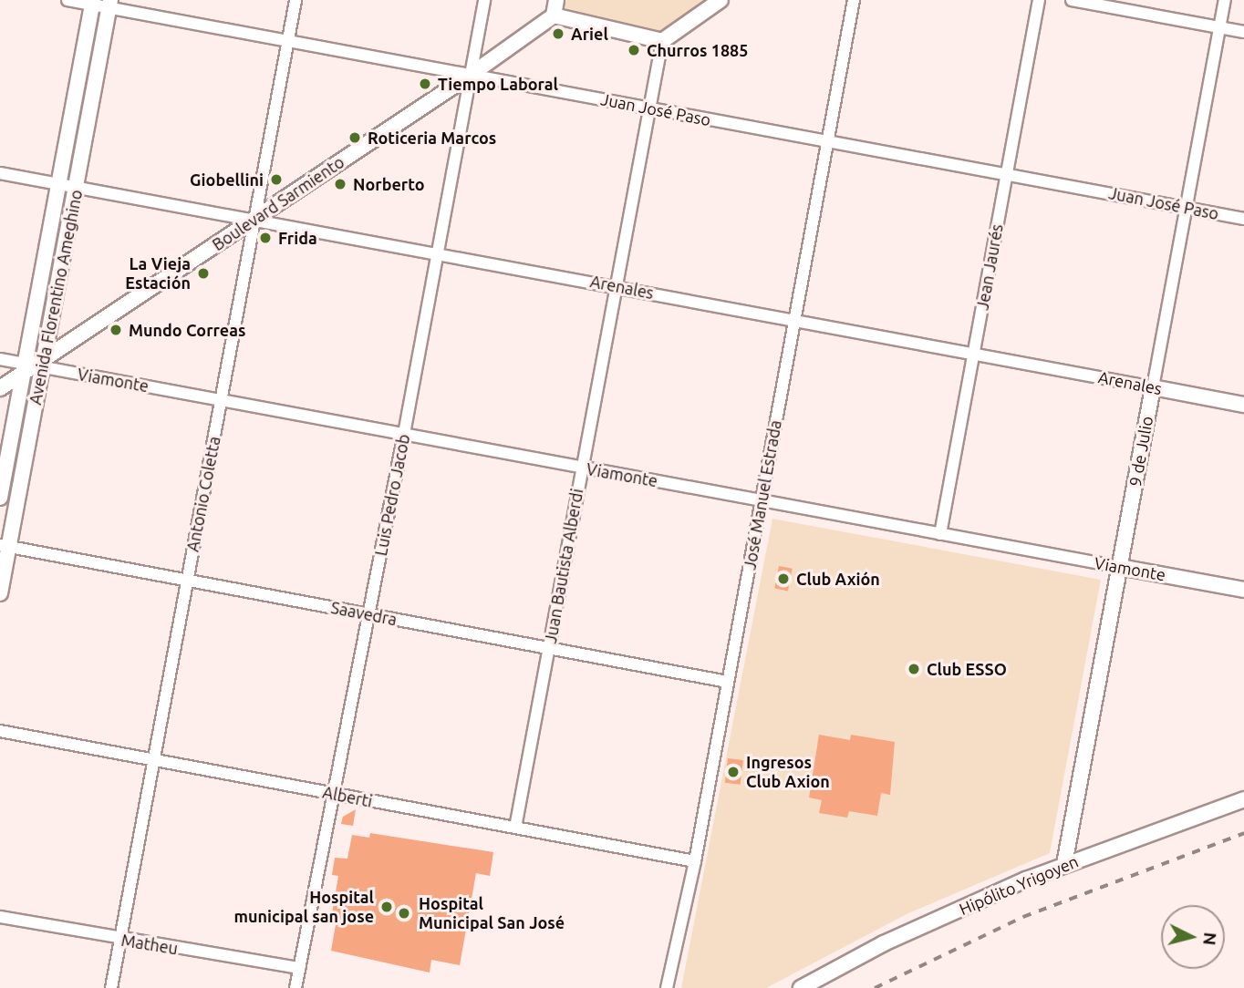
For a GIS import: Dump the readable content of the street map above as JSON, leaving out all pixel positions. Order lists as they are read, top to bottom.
{
  "streets": {
    "main road": [
      "Boulevard Sarmiento",
      "Arenales",
      "Avenida Florentino Ameghino",
      "Viamonte",
      "9 de Julio",
      "Hipólito Yrigoyen"
    ],
    "street": [
      "Juan José Paso",
      "Jean Jaurés",
      "Antonio Coletta",
      "Luis Pedro Jacob",
      "José Manuel Estrada",
      "Juan Bautista Alberdi",
      "Saavedra",
      "Alberti",
      "Matheu"
    ]
  },
  "crossings": [
    ["Juan José Paso", "Boulevard Sarmiento"],
    ["Juan José Paso", "Jean Jaurés"],
    ["Juan José Paso", "Avenida Florentino Ameghino"],
    ["Juan José Paso", "9 de Julio"],
    ["Juan José Paso", "Antonio Coletta"],
    ["Juan José Paso", "Luis Pedro Jacob"],
    ["Juan José Paso", "José Manuel Estrada"],
    ["Juan José Paso", "Juan Bautista Alberdi"],
    ["Boulevard Sarmiento", "Arenales"],
    ["Boulevard Sarmiento", "Avenida Florentino Ameghino"],
    ["Boulevard Sarmiento", "Viamonte"],
    ["Boulevard Sarmiento", "Antonio Coletta"],
    ["Boulevard Sarmiento", "Luis Pedro Jacob"],
    ["Jean Jaurés", "Arenales"],
    ["Jean Jaurés", "Viamonte"],
    ["Arenales", "Avenida Florentino Ameghino"],
    ["Arenales", "9 de Julio"],
    ["Arenales", "Antonio Coletta"],
    ["Arenales", "Luis Pedro Jacob"],
    ["Arenales", "José Manuel Estrada"],
    ["Arenales", "Juan Bautista Alberdi"],
    ["Avenida Florentino Ameghino", "Viamonte"],
    ["Avenida Florentino Ameghino", "Saavedra"],
    ["Viamonte", "9 de Julio"],
    ["Viamonte", "Antonio Coletta"],
    ["Viamonte", "Luis Pedro Jacob"],
    ["Viamonte", "José Manuel Estrada"],
    ["Viamonte", "Juan Bautista Alberdi"],
    ["9 de Julio", "Hipólito Yrigoyen"],
    ["Antonio Coletta", "Saavedra"],
    ["Antonio Coletta", "Alberti"],
    ["Antonio Coletta", "Matheu"],
    ["Luis Pedro Jacob", "Saavedra"],
    ["Luis Pedro Jacob", "Alberti"],
    ["Luis Pedro Jacob", "Matheu"],
    ["José Manuel Estrada", "Saavedra"],
    ["José Manuel Estrada", "Alberti"],
    ["Juan Bautista Alberdi", "Saavedra"],
    ["Juan Bautista Alberdi", "Alberti"]
  ],
  "places": [
    "Ariel",
    "Churros 1885",
    "Tiempo Laboral",
    "Roticeria Marcos",
    "Giobellini",
    "Norberto",
    "Frida",
    "La Vieja Estación",
    "Mundo Correas",
    "Club Axión",
    "Club ESSO",
    "Ingresos Club Axion",
    "Hospital municipal san jose",
    "Hospital Municipal San José"
  ],
  "north": "right"
}
